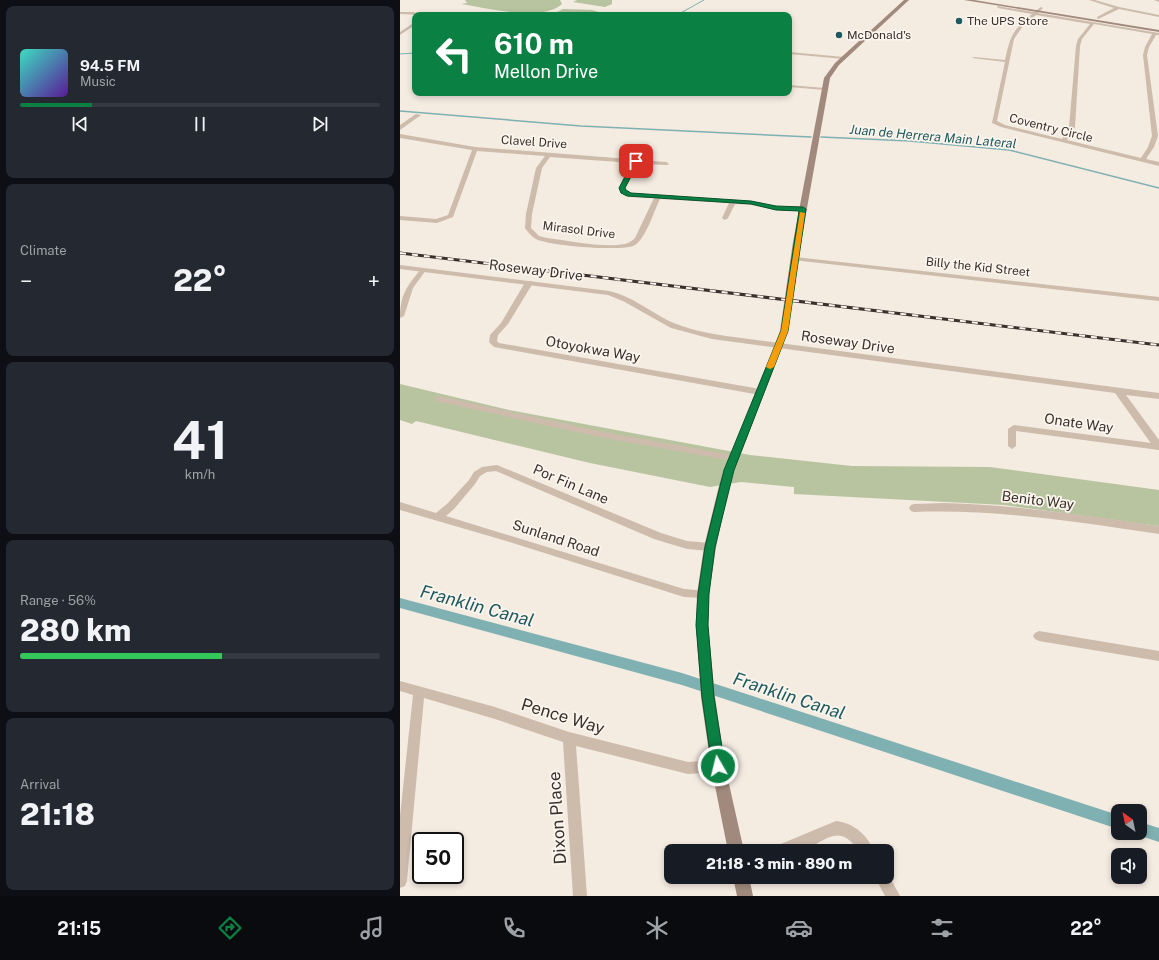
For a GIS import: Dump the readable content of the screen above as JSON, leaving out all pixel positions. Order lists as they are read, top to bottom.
{
  "streets": {
    "street": [
      "Coventry Circle",
      "Clavel Drive",
      "Mirasol Drive",
      "Billy the Kid Street",
      "Roseway Drive",
      "Otoyokwa Way",
      "Onate Way",
      "Por Fin Lane",
      "Benito Way",
      "Sunland Road",
      "Pence Way",
      "Dixon Place"
    ]
  },
  "crossings": [
    ["Clavel Drive", "Mirasol Drive"],
    ["Roseway Drive", "Otoyokwa Way"],
    ["Por Fin Lane", "Sunland Road"],
    ["Pence Way", "Dixon Place"]
  ],
  "water": ["Juan de Herrera Main Lateral", "Franklin Canal"],
  "places": ["The UPS Store", "McDonald's"],
  "north": "top left",
  "page": {
    "turn": ["610 m", "Mellon Drive"],
    "song": ["94.5 FM", "Music"],
    "tile": [
      "Climate",
      ["41", "km/h"],
      ["Range · 56%", "280 km"],
      ["Arrival", "21:18"]
    ],
    "heat": ["−", "22°", "+"],
    "limit": "50",
    "trip": "21:18 · 3 min · 890 m",
    "tabs": ["21:15", "22°"]
  }
}
